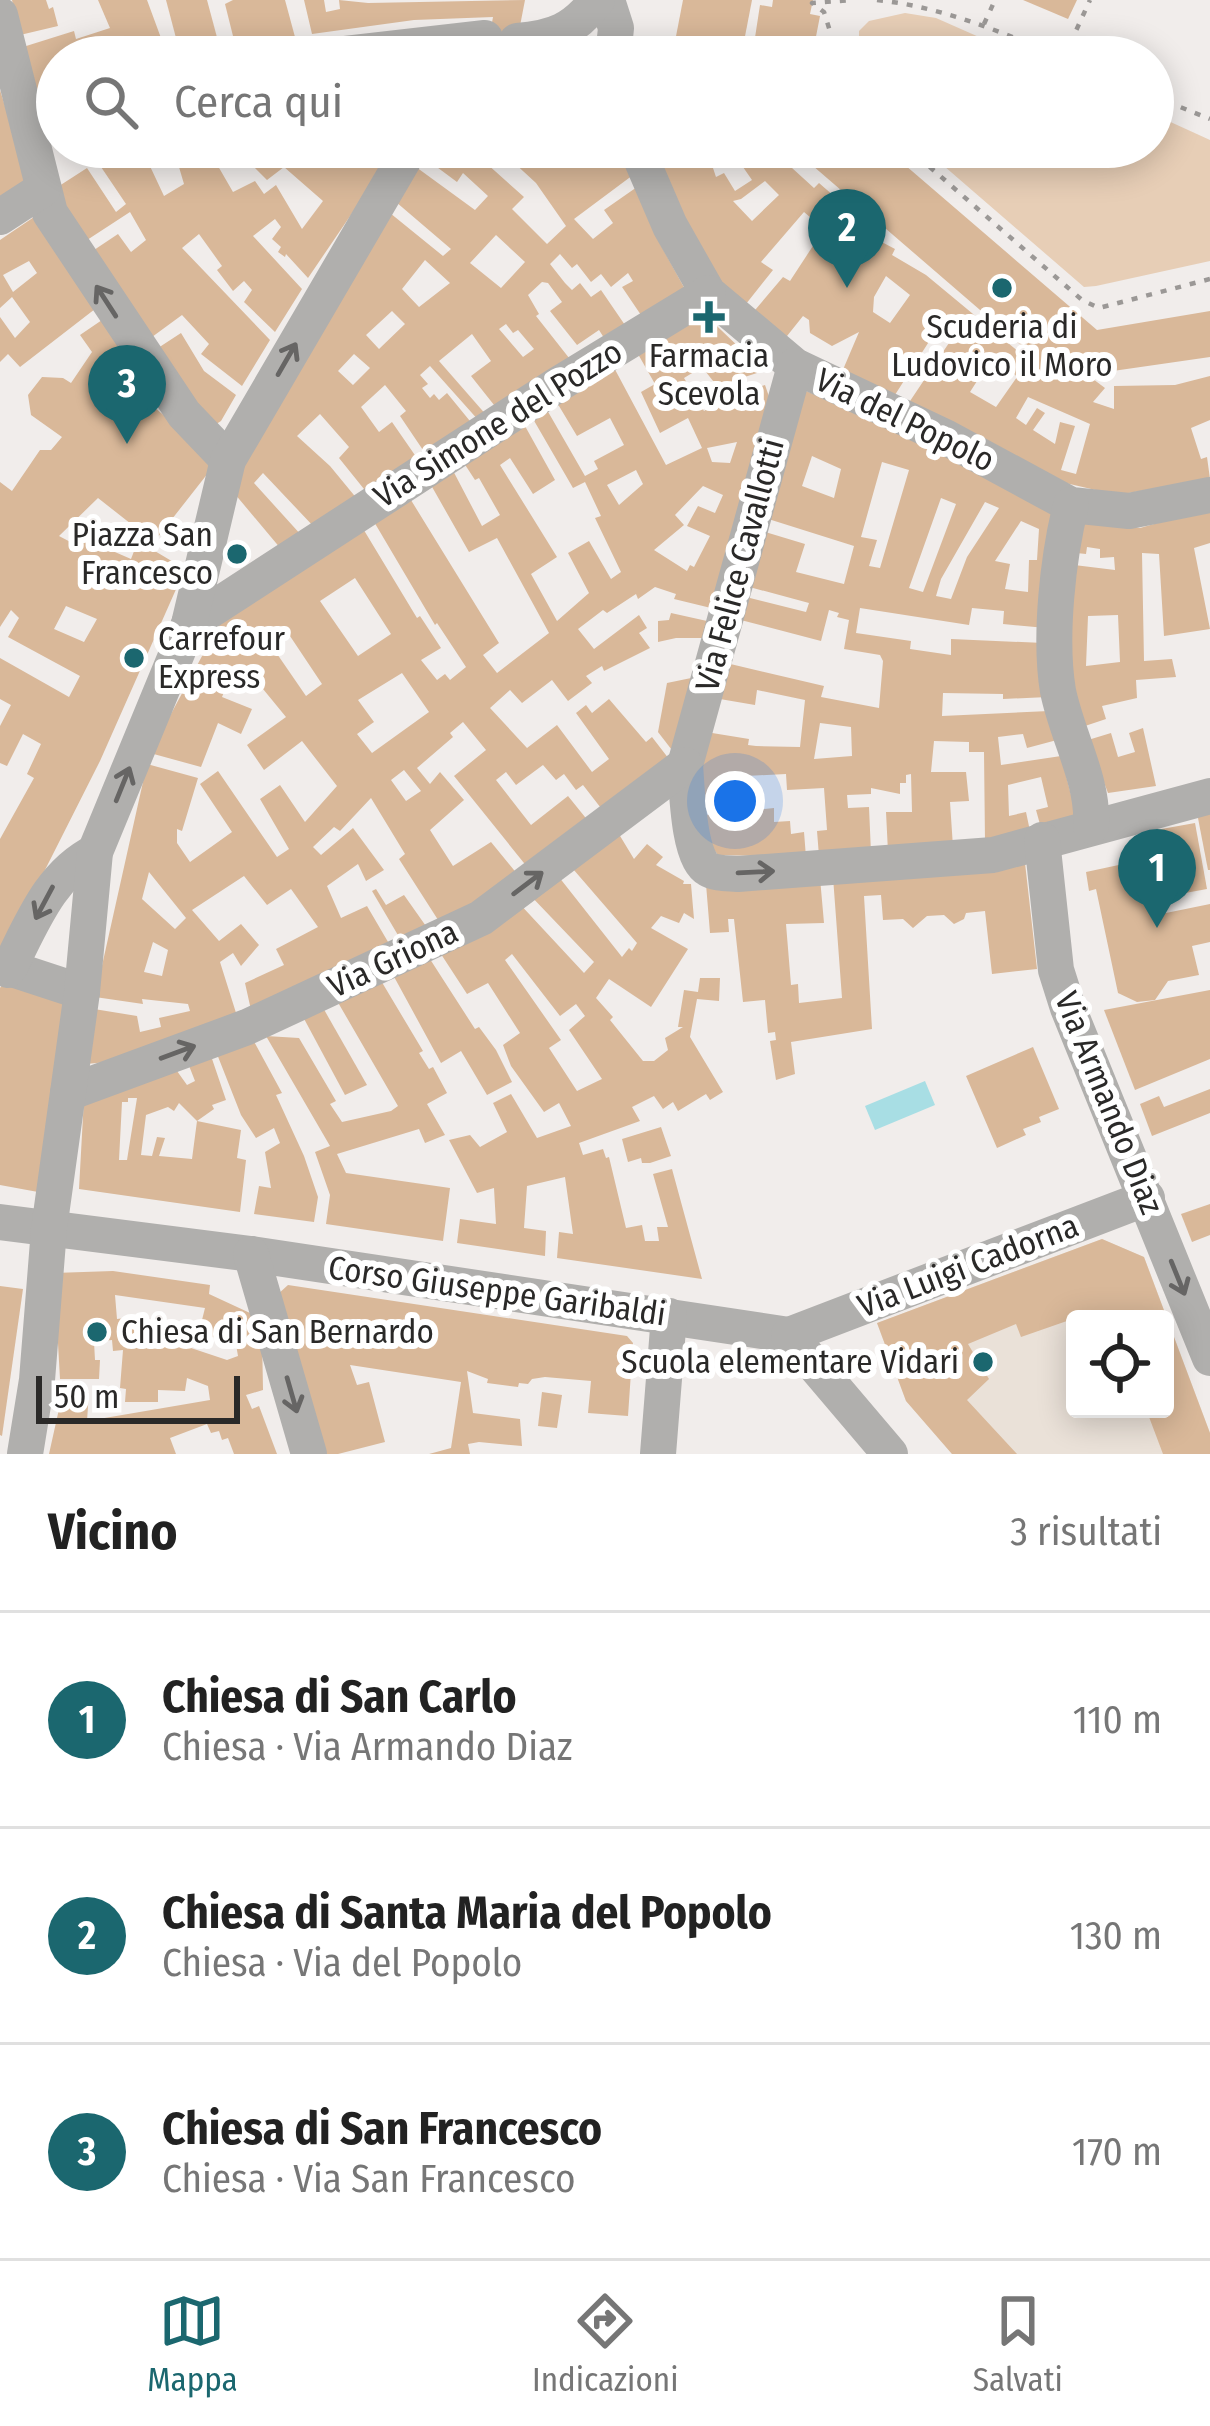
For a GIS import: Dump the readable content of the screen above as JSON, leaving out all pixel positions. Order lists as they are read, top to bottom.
{
  "streets": {
    "street": [
      "Via del Popolo",
      "Via Simone del Pozzo",
      "Via Felice Cavallotti",
      "Via Griona",
      "Via Armando Diaz",
      "Via Luigi Cadorna",
      "Corso Giuseppe Garibaldi"
    ]
  },
  "crossings": [
    ["Via del Popolo", "Via Simone del Pozzo"],
    ["Via del Popolo", "Via Felice Cavallotti"],
    ["Via Felice Cavallotti", "Via Griona"],
    ["Via Armando Diaz", "Via Luigi Cadorna"],
    ["Via Luigi Cadorna", "Corso Giuseppe Garibaldi"]
  ],
  "one_way": ["Via Griona"],
  "places": {
    "other": [
      "Scuderia di Ludovico il Moro",
      "Piazza San Francesco",
      "Carrefour Express",
      "Chiesa di San Bernardo",
      "Scuola elementare Vidari"
    ],
    "health": ["Farmacia Scevola"]
  },
  "scale_bar": "50 m",
  "page": {
    "search": "Cerca qui",
    "pins": ["2", "3", "1"],
    "scale": "50 m",
    "heading": ["Vicino", "3 risultati"],
    "list": [
      {
        "mark": "1",
        "name": "Chiesa di San Carlo",
        "note": "Chiesa · Via Armando Diaz",
        "value": "110 m"
      },
      {
        "mark": "2",
        "name": "Chiesa di Santa Maria del Popolo",
        "note": "Chiesa · Via del Popolo",
        "value": "130 m"
      },
      {
        "mark": "3",
        "name": "Chiesa di San Francesco",
        "note": "Chiesa · Via San Francesco",
        "value": "170 m"
      }
    ],
    "nav": ["Mappa", "Indicazioni", "Salvati"]
  }
}
